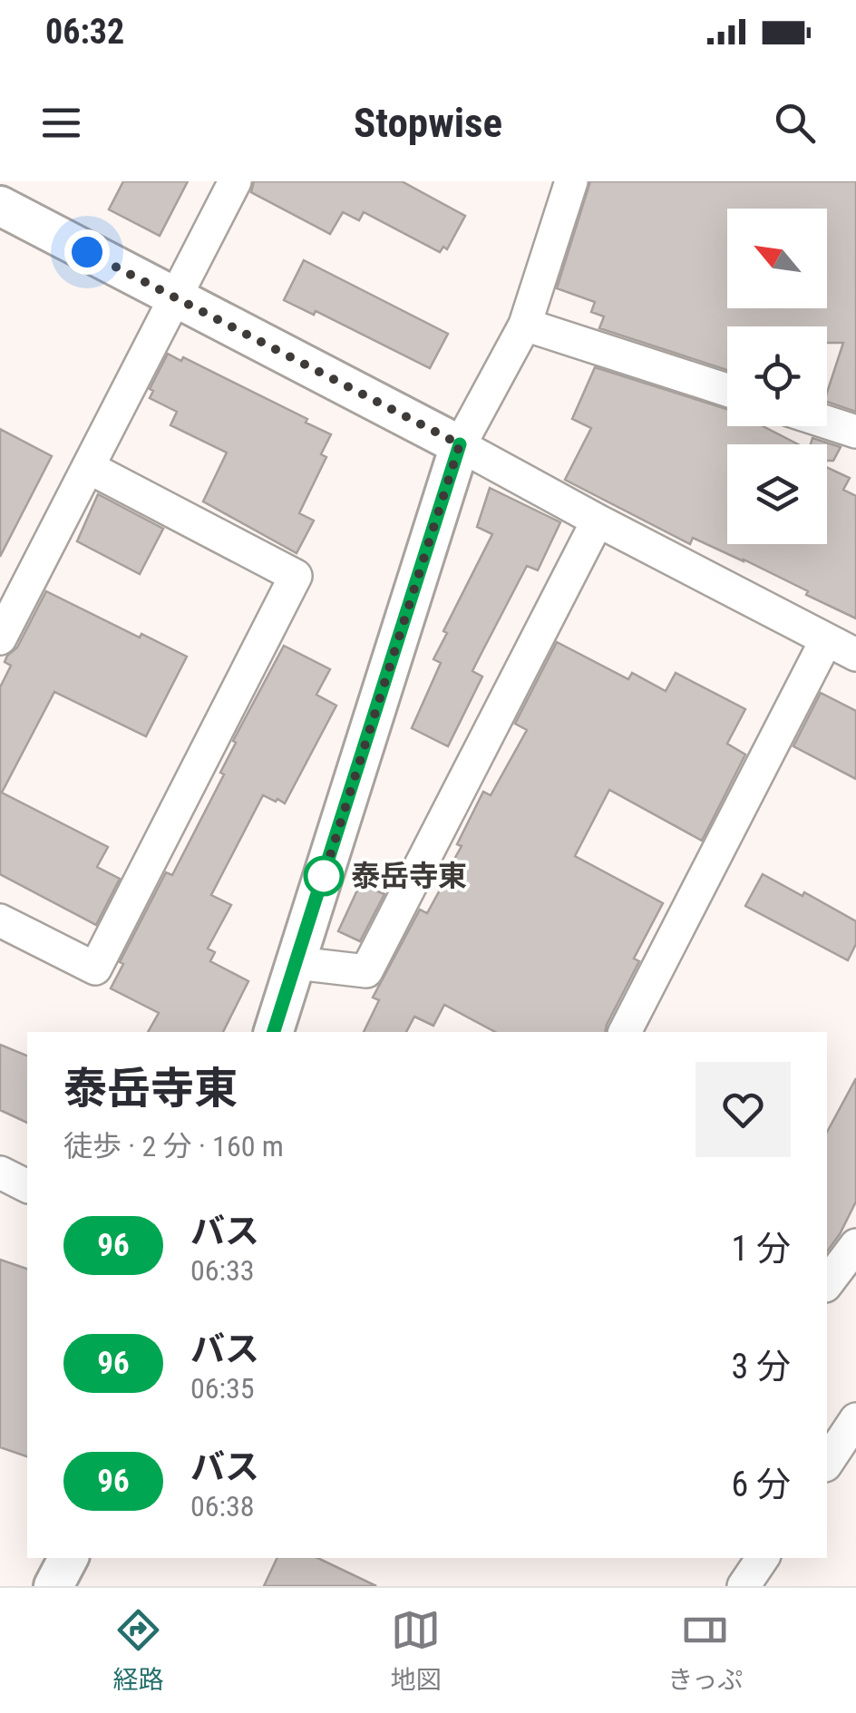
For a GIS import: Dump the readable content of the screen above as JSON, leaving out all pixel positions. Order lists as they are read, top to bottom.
{
  "places": ["泰岳寺東"],
  "lines": ["bus line 96"],
  "north": "top left",
  "page": {
    "status": "06:32",
    "header": "Stopwise",
    "heading": ["泰岳寺東", "徒歩 · 2 分 · 160 m"],
    "list": [
      {
        "mark": "96",
        "name": "バス",
        "note": "06:33",
        "value": "1 分"
      },
      {
        "mark": "96",
        "name": "バス",
        "note": "06:35",
        "value": "3 分"
      },
      {
        "mark": "96",
        "name": "バス",
        "note": "06:38",
        "value": "6 分"
      }
    ],
    "tabs": ["経路", "地図", "きっぷ"]
  }
}
